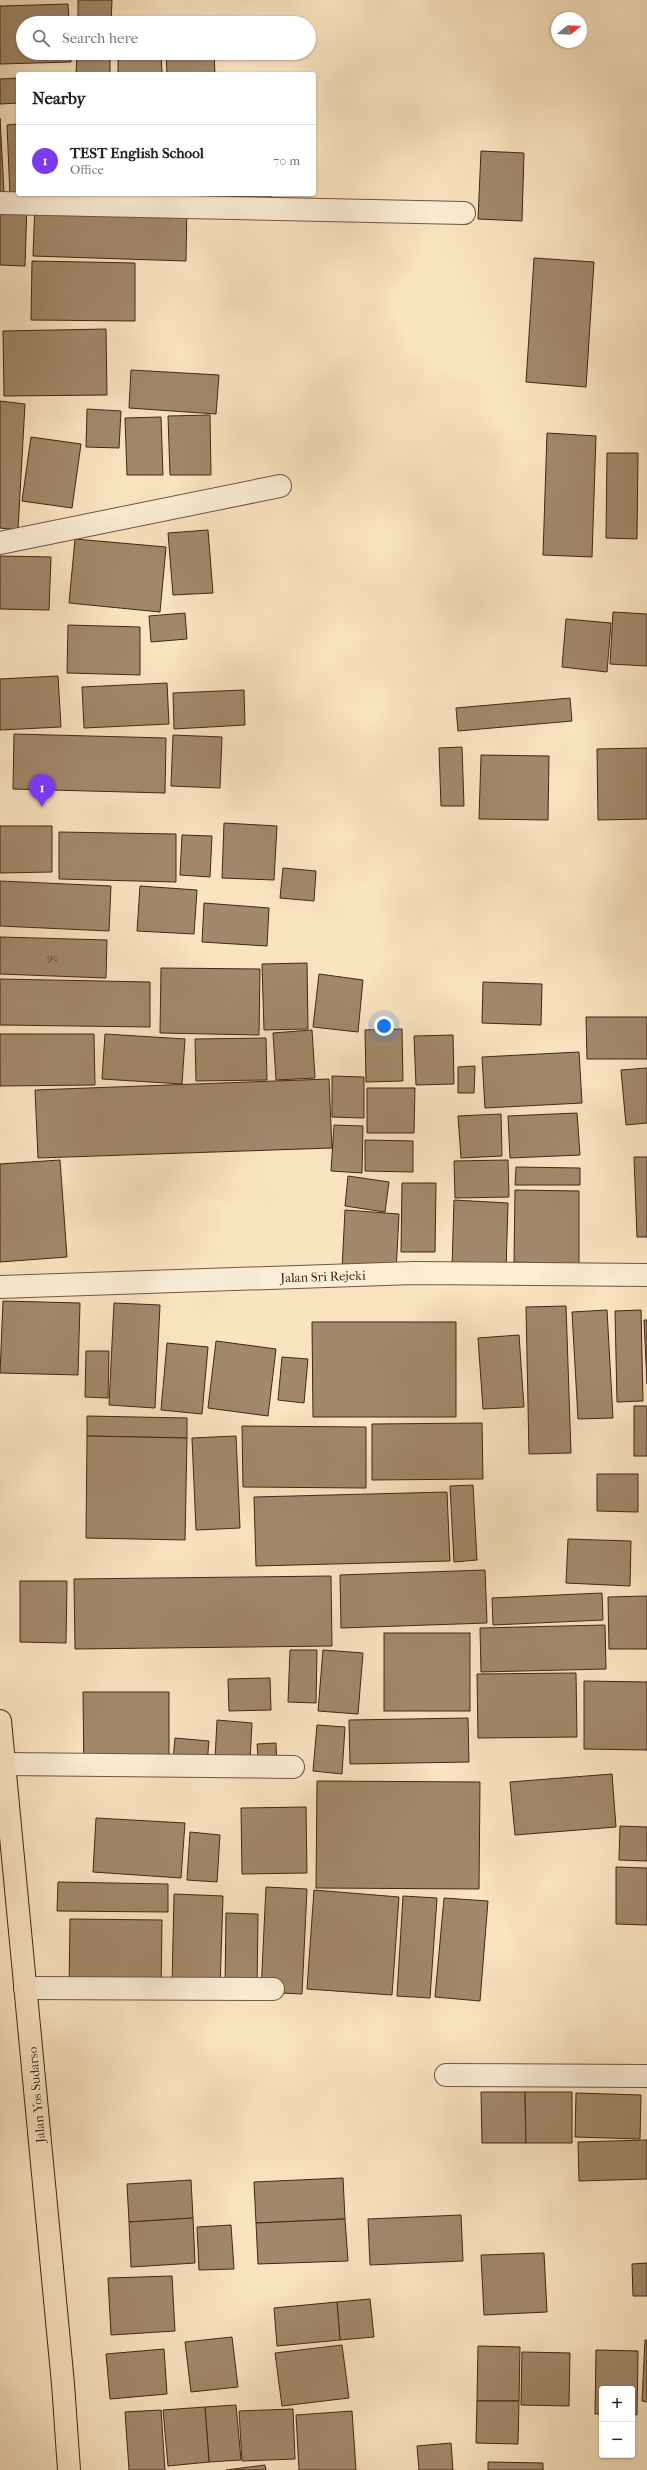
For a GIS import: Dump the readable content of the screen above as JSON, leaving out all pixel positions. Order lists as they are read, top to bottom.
{
  "streets": {
    "main road": ["Jalan Yos Sudarso"],
    "street": ["Jalan Sri Rejeki"]
  },
  "house_numbers": ["90"],
  "north": "right",
  "page": {
    "search": "Search here",
    "heading": "Nearby",
    "list": [
      {
        "mark": "1",
        "name": "TEST English School",
        "note": "Office",
        "value": "70 m"
      }
    ],
    "pins": "1",
    "map_buttons": ["+", "−"]
  }
}
